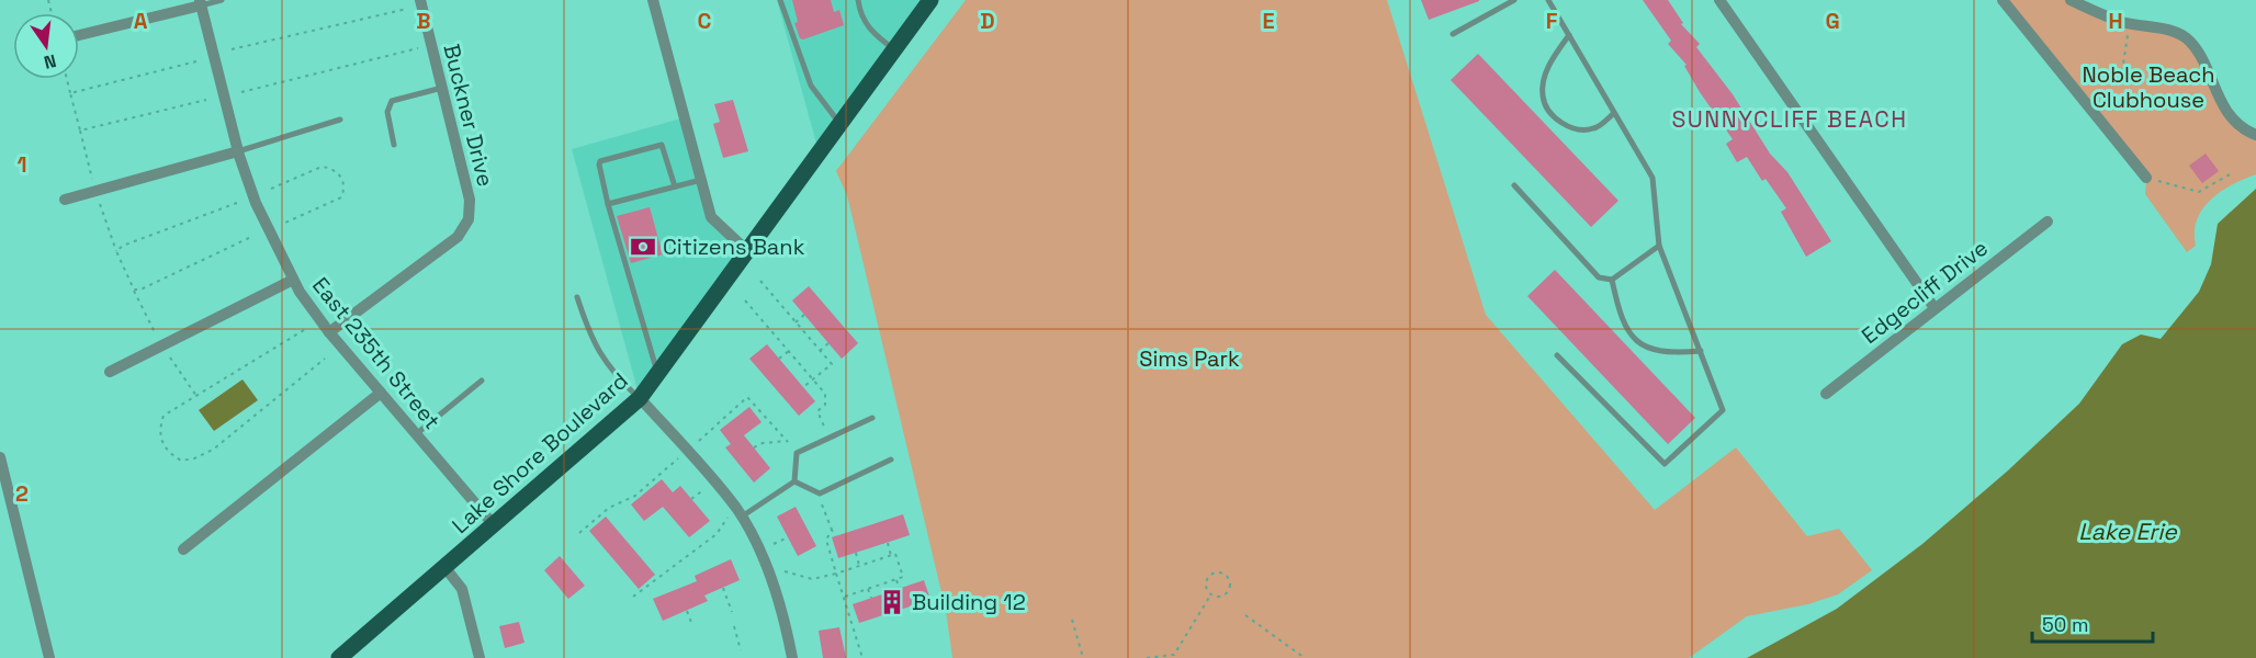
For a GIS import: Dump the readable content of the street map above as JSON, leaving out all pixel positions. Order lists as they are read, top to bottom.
{
  "streets": {
    "main road": ["Lake Shore Boulevard"],
    "street": ["Buckner Drive", "Edgecliff Drive", "East 235th Street"]
  },
  "crossings": [
    ["Buckner Drive", "East 235th Street"],
    ["East 235th Street", "Lake Shore Boulevard"]
  ],
  "districts": ["SUNNYCLIFF BEACH"],
  "water": ["Lake Erie"],
  "parks": ["Noble Beach Clubhouse", "Sims Park"],
  "places": {
    "bank": ["Citizens Bank"],
    "building": ["Building 12"]
  },
  "scale_bar": "50 m",
  "north": "bottom",
  "grid": {
    "columns": [
      "A",
      "B",
      "C",
      "D",
      "E",
      "F",
      "G",
      "H"
    ],
    "rows": ["1", "2"]
  }
}
